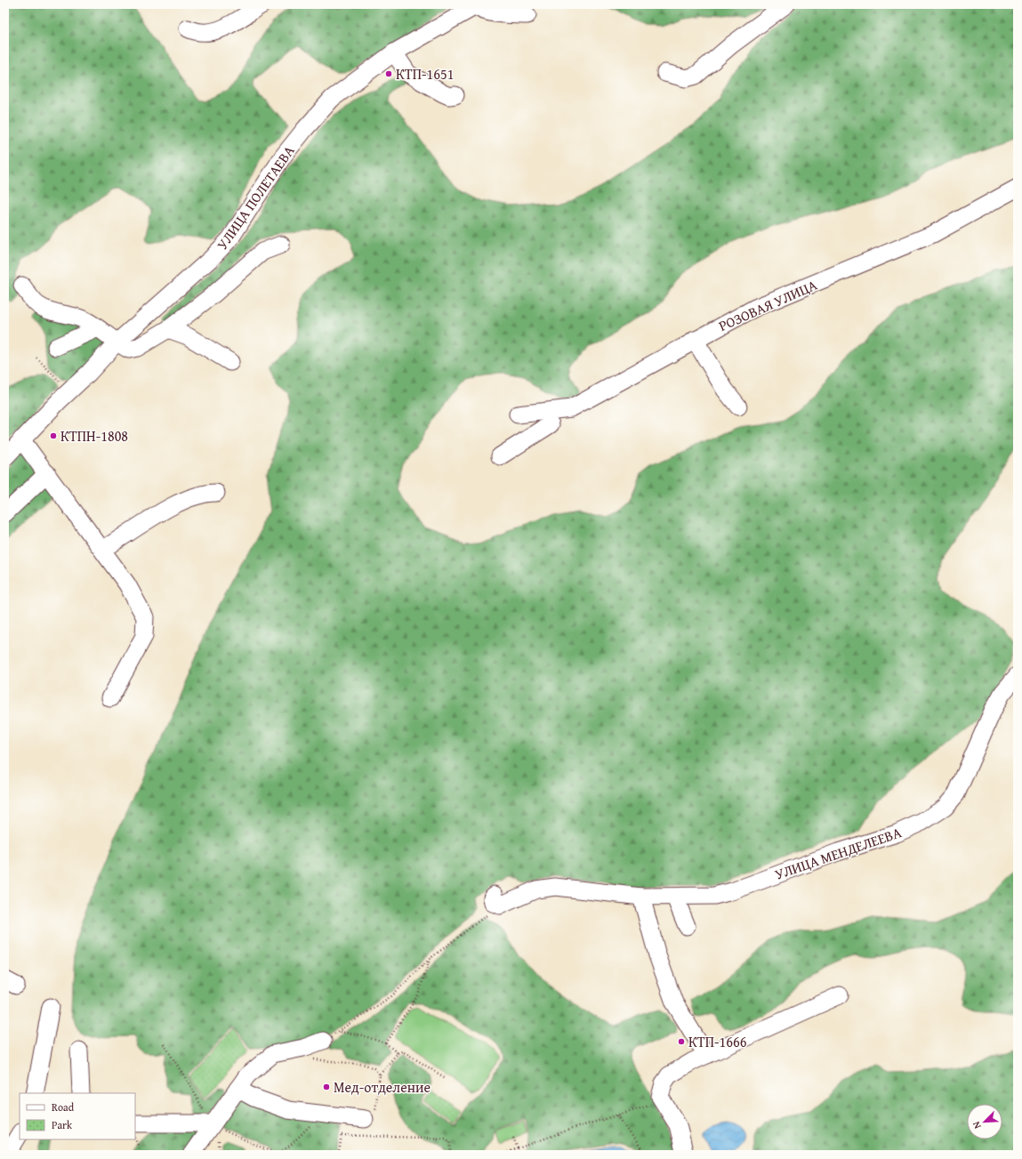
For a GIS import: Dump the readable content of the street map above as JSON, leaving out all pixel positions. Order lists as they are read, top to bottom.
{
  "streets": {
    "street": ["УЛИЦА ПОЛЕТАЕВА", "РОЗОВАЯ УЛИЦА", "УЛИЦА МЕНДЕЛЕЕВА"]
  },
  "places": [
    "КТП-1651",
    "КТПН-1808",
    "КТП-1666",
    "Мед-отделение"
  ],
  "legend": ["Road", "Park"],
  "north": "bottom left"
}
